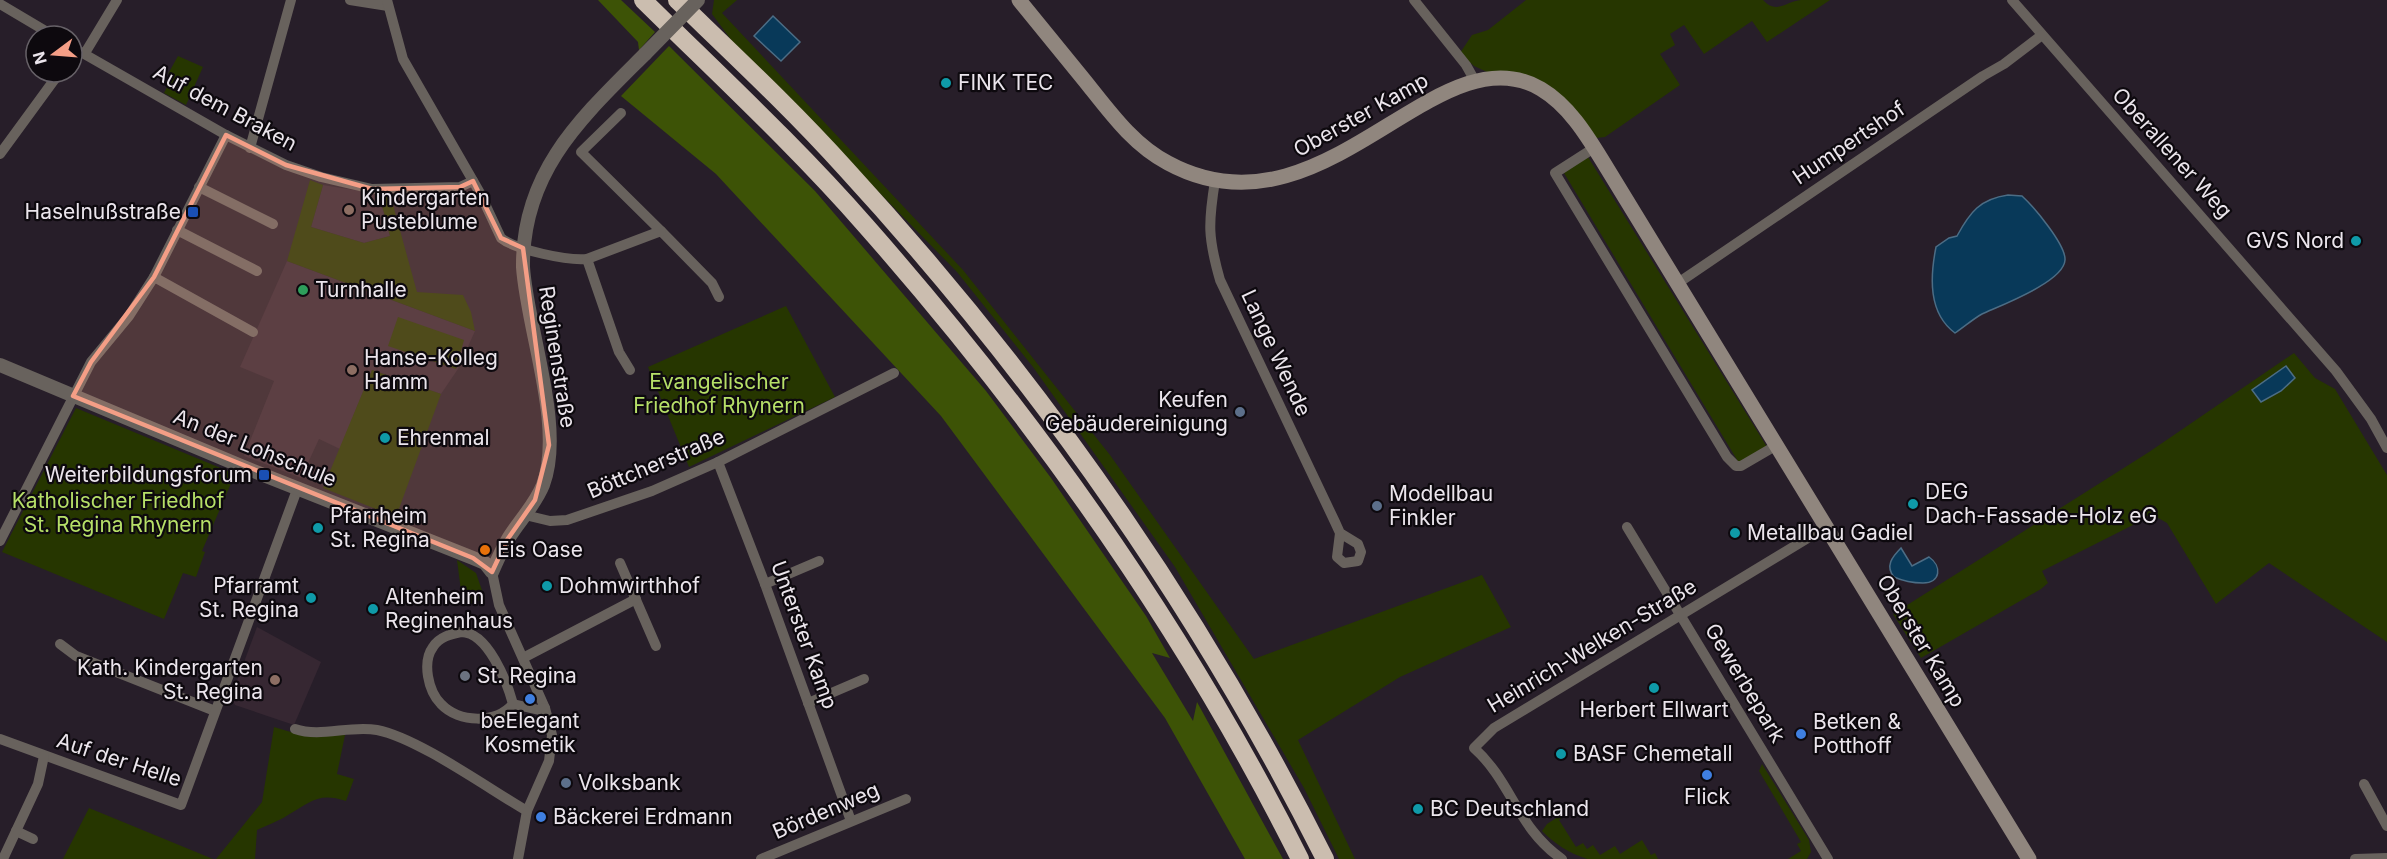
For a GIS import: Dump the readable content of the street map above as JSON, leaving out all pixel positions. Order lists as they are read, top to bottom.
{
  "streets": {
    "main road": ["Oberster Kamp"],
    "street": [
      "Auf dem Braken",
      "Humpertshof",
      "Oberallener Weg",
      "Lange Wende",
      "Reginenstraße",
      "An der Lohschule",
      "Böttcherstraße",
      "Unterster Kamp",
      "Heinrich-Welken-Straße",
      "Gewerbepark",
      "Auf der Helle",
      "Bördenweg"
    ]
  },
  "crossings": [
    ["Oberster Kamp", "Humpertshof"],
    ["Oberster Kamp", "Lange Wende"],
    ["Oberster Kamp", "Heinrich-Welken-Straße"],
    ["Humpertshof", "Oberallener Weg"],
    ["Reginenstraße", "An der Lohschule"],
    ["Reginenstraße", "Böttcherstraße"],
    ["An der Lohschule", "Auf der Helle"],
    ["Böttcherstraße", "Unterster Kamp"],
    ["Unterster Kamp", "Bördenweg"],
    ["Heinrich-Welken-Straße", "Gewerbepark"]
  ],
  "parks": ["Evangelischer Friedhof Rhynern", "Katholischer Friedhof St. Regina Rhynern"],
  "places": {
    "other": [
      "FINK TEC",
      "Kindergarten Pusteblume",
      "GVS Nord",
      "Turnhalle",
      "Hanse-Kolleg Hamm",
      "Keufen Gebäudereinigung",
      "Ehrenmal",
      "DEG Dach-Fassade-Holz eG",
      "Modellbau Finkler",
      "Pfarrheim St. Regina",
      "Metallbau Gadiel",
      "Eis Oase",
      "Dohmwirthhof",
      "Pfarramt St. Regina",
      "Altenheim Reginenhaus",
      "St. Regina",
      "Kath. Kindergarten St. Regina",
      "Herbert Ellwart",
      "beElegant Kosmetik",
      "Betken & Potthoff",
      "BASF Chemetall",
      "Flick",
      "Volksbank",
      "BC Deutschland",
      "Bäckerei Erdmann"
    ],
    "transit": ["Haselnußstraße", "Weiterbildungsforum"]
  },
  "north": "left"
}
